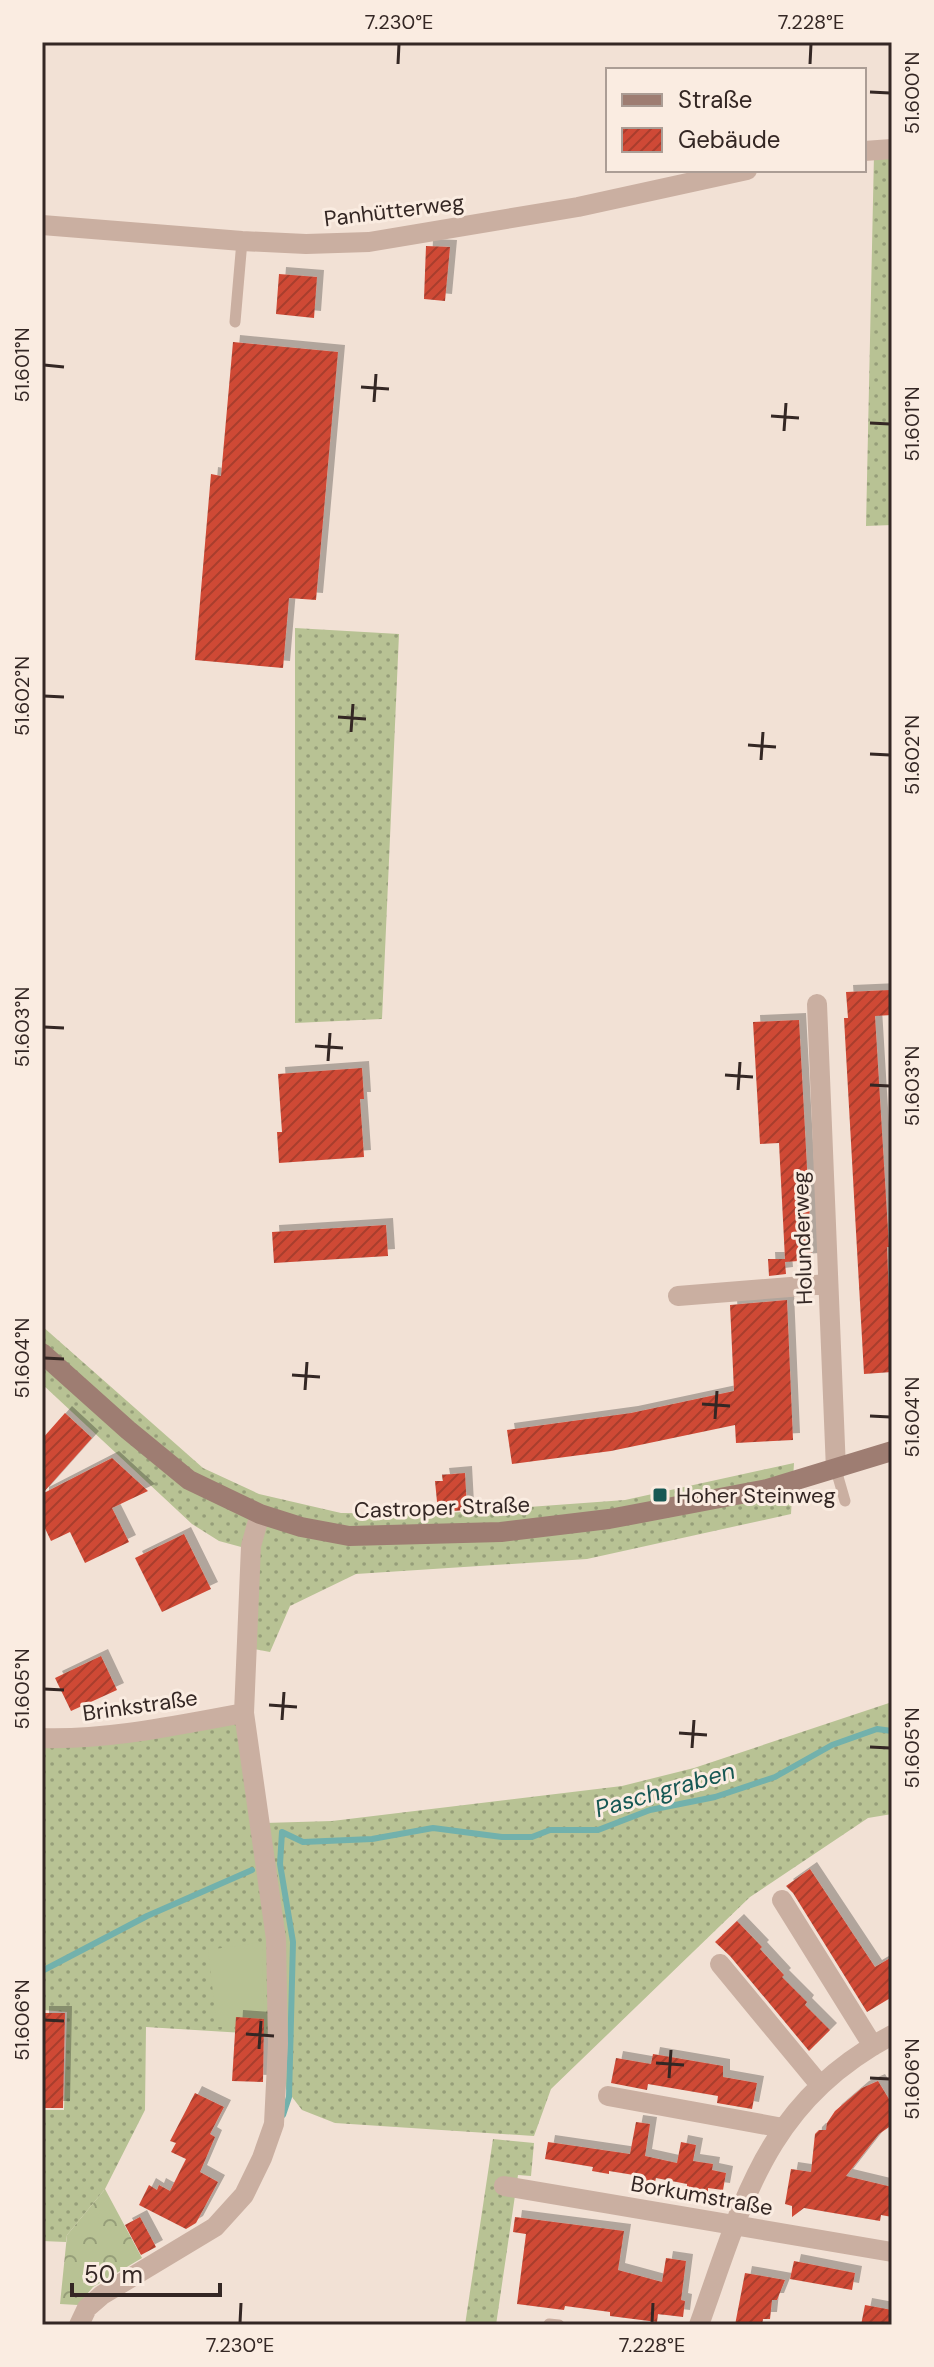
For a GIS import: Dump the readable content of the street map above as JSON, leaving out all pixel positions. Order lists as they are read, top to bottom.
{
  "streets": {
    "main road": ["Castroper Straße"],
    "street": [
      "Panhütterweg",
      "Holunderweg",
      "Brinkstraße",
      "Borkumstraße"
    ]
  },
  "crossings": [
    ["Holunderweg", "Castroper Straße"]
  ],
  "water": ["Paschgraben"],
  "places": {
    "transit": ["Hoher Steinweg"]
  },
  "legend": ["Straße", "Gebäude"],
  "scale_bar": "50 m",
  "coordinates": [
    "7.230°E",
    "7.228°E",
    "51.600°N",
    "51.601°N",
    "51.602°N",
    "51.603°N",
    "51.604°N",
    "51.605°N",
    "51.606°N"
  ]
}
